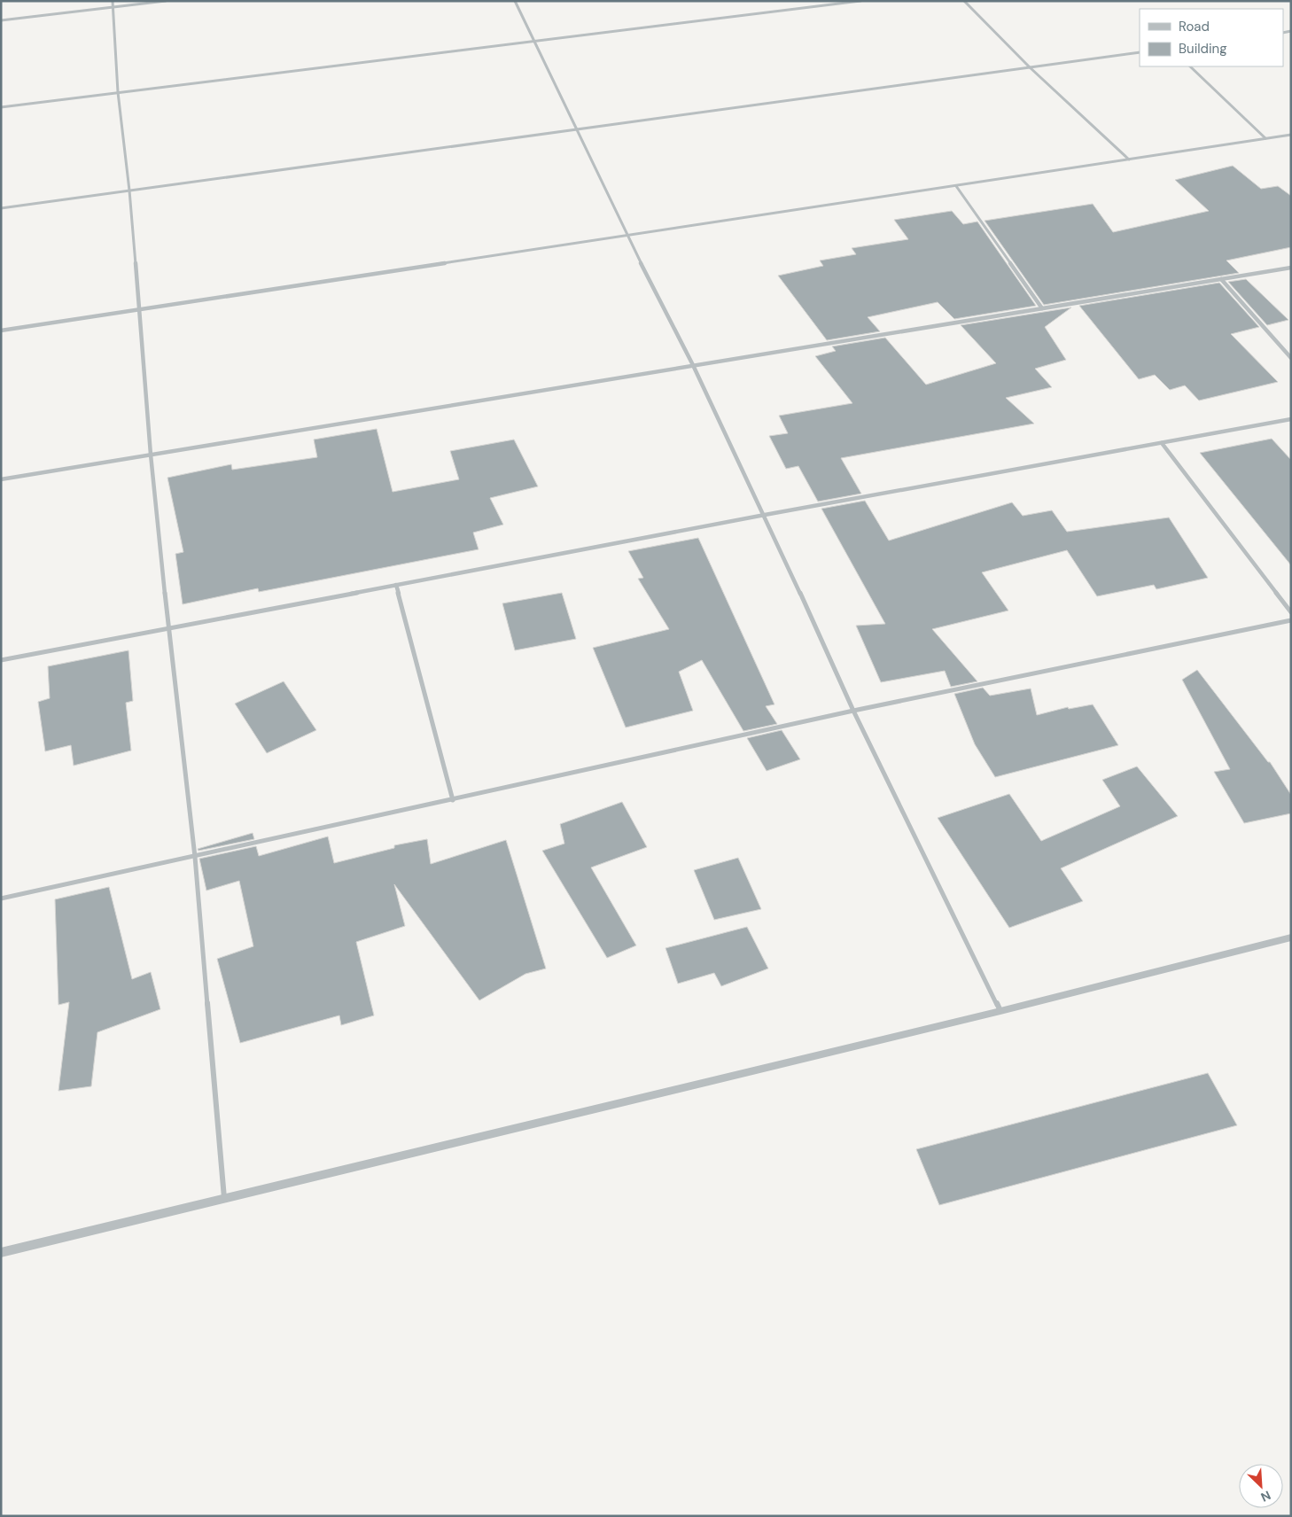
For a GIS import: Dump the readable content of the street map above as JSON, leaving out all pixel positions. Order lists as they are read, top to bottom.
{
  "legend": ["Road", "Building"],
  "north": "bottom right"
}
